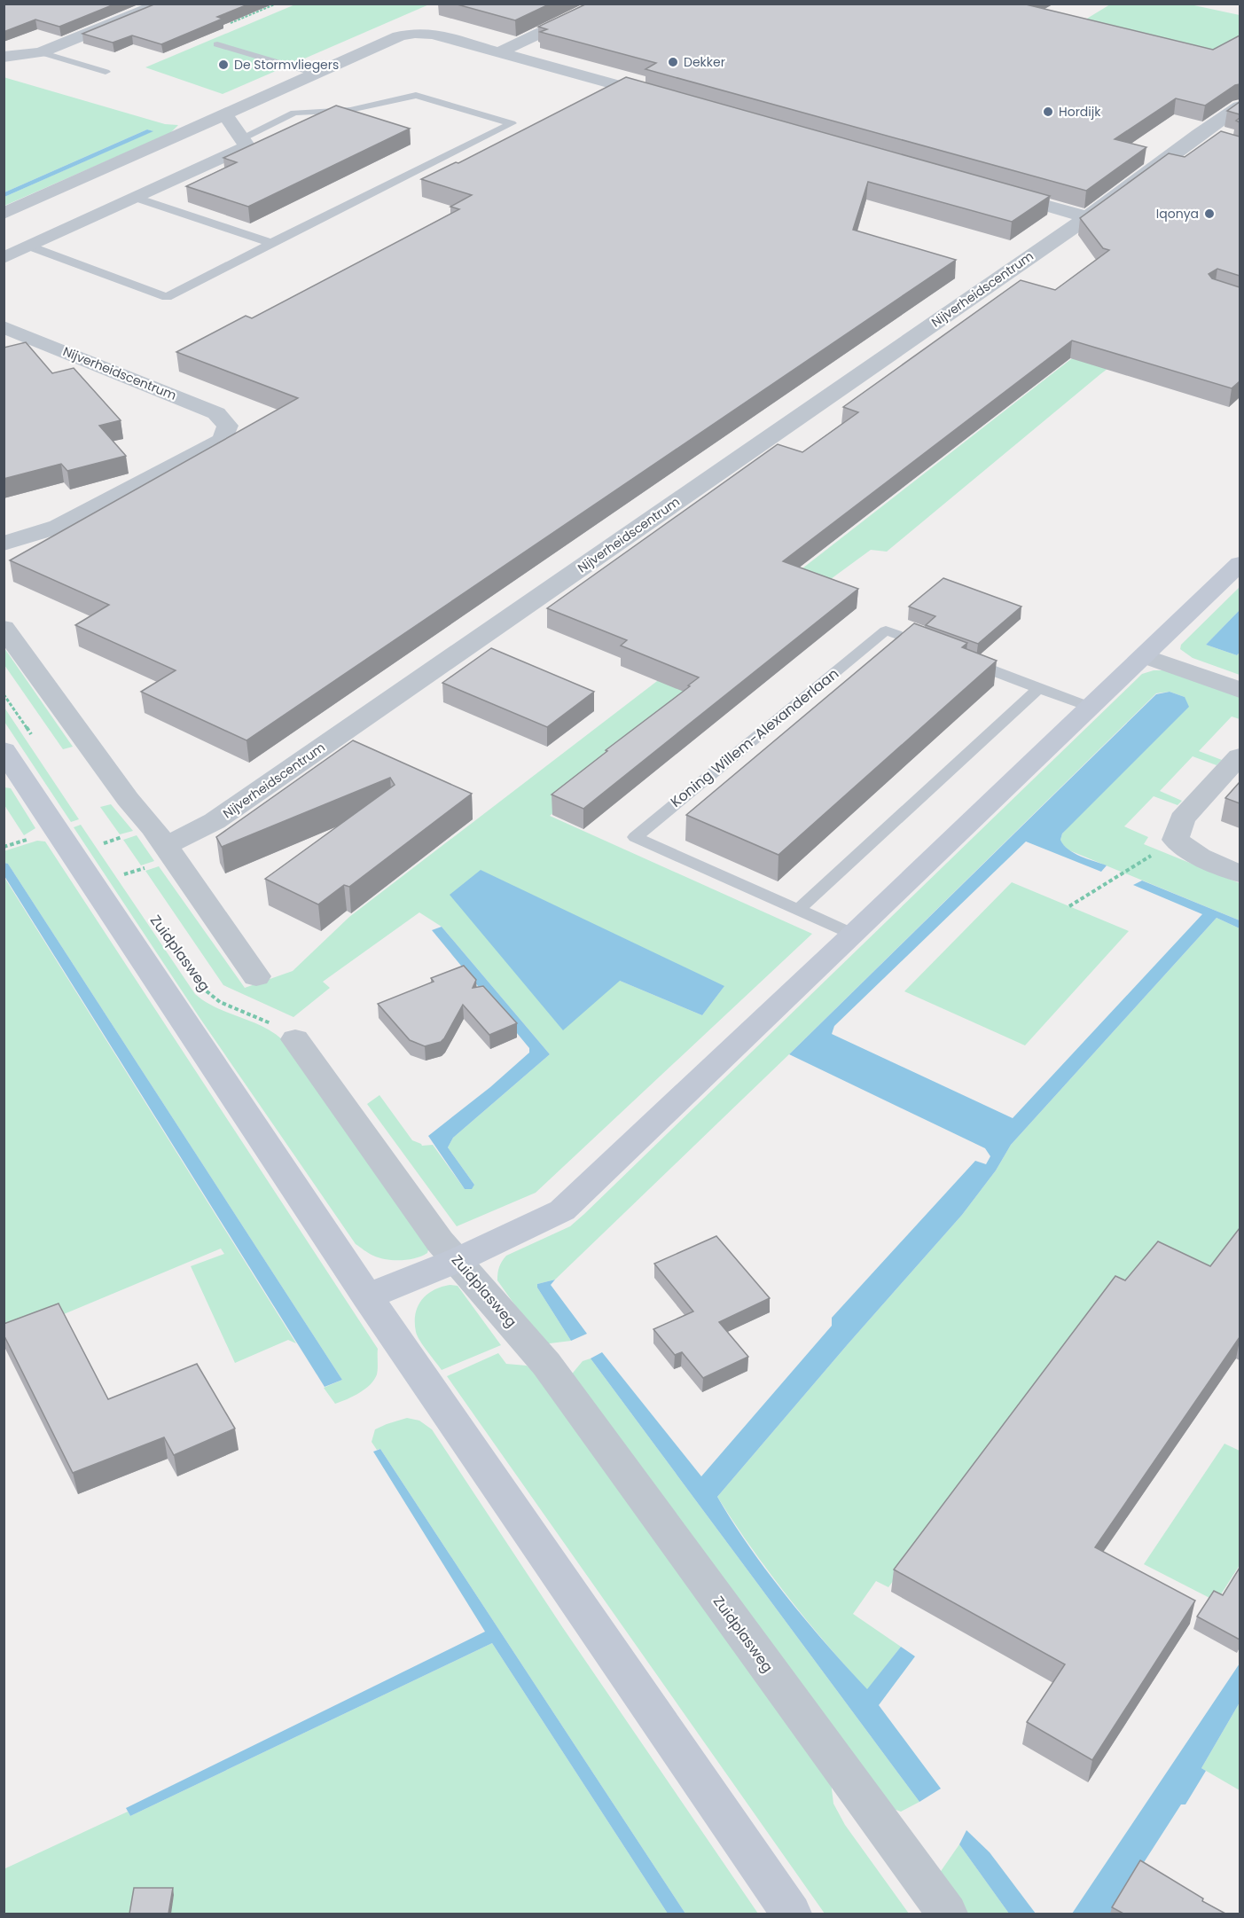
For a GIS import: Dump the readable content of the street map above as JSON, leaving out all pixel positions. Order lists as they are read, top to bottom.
{
  "streets": {
    "street": ["Nijverheidscentrum", "Zuidplasweg"],
    "lane": ["Koning Willem-Alexanderlaan"]
  },
  "places": [
    "Dekker",
    "De Stormvliegers",
    "Hordijk",
    "Iqonya"
  ]
}
